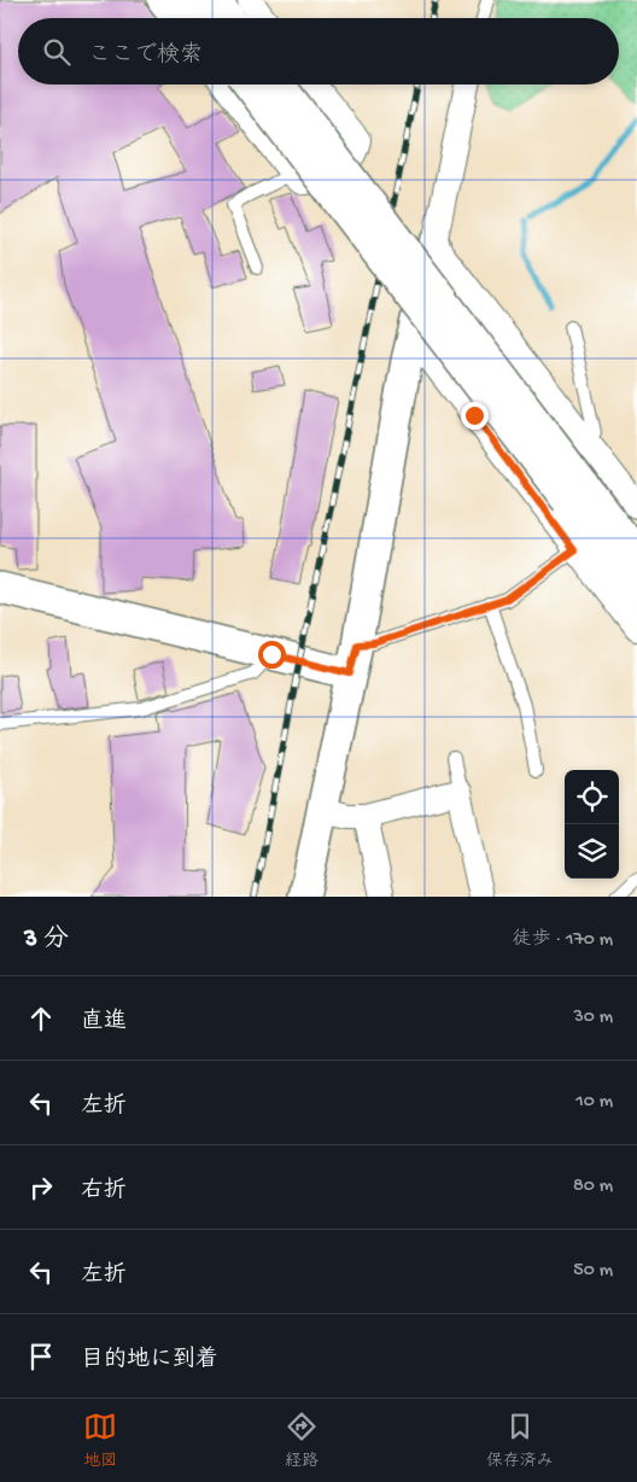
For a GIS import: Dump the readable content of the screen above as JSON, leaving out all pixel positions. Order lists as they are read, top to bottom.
{
  "page": {
    "search": "ここで検索",
    "heading": ["3 分", "徒歩 · 170 m"],
    "list": [
      ["直進", "30 m"],
      ["左折", "10 m"],
      ["右折", "80 m"],
      ["左折", "50 m"],
      "目的地に到着"
    ],
    "nav": ["地図", "経路", "保存済み"]
  }
}
